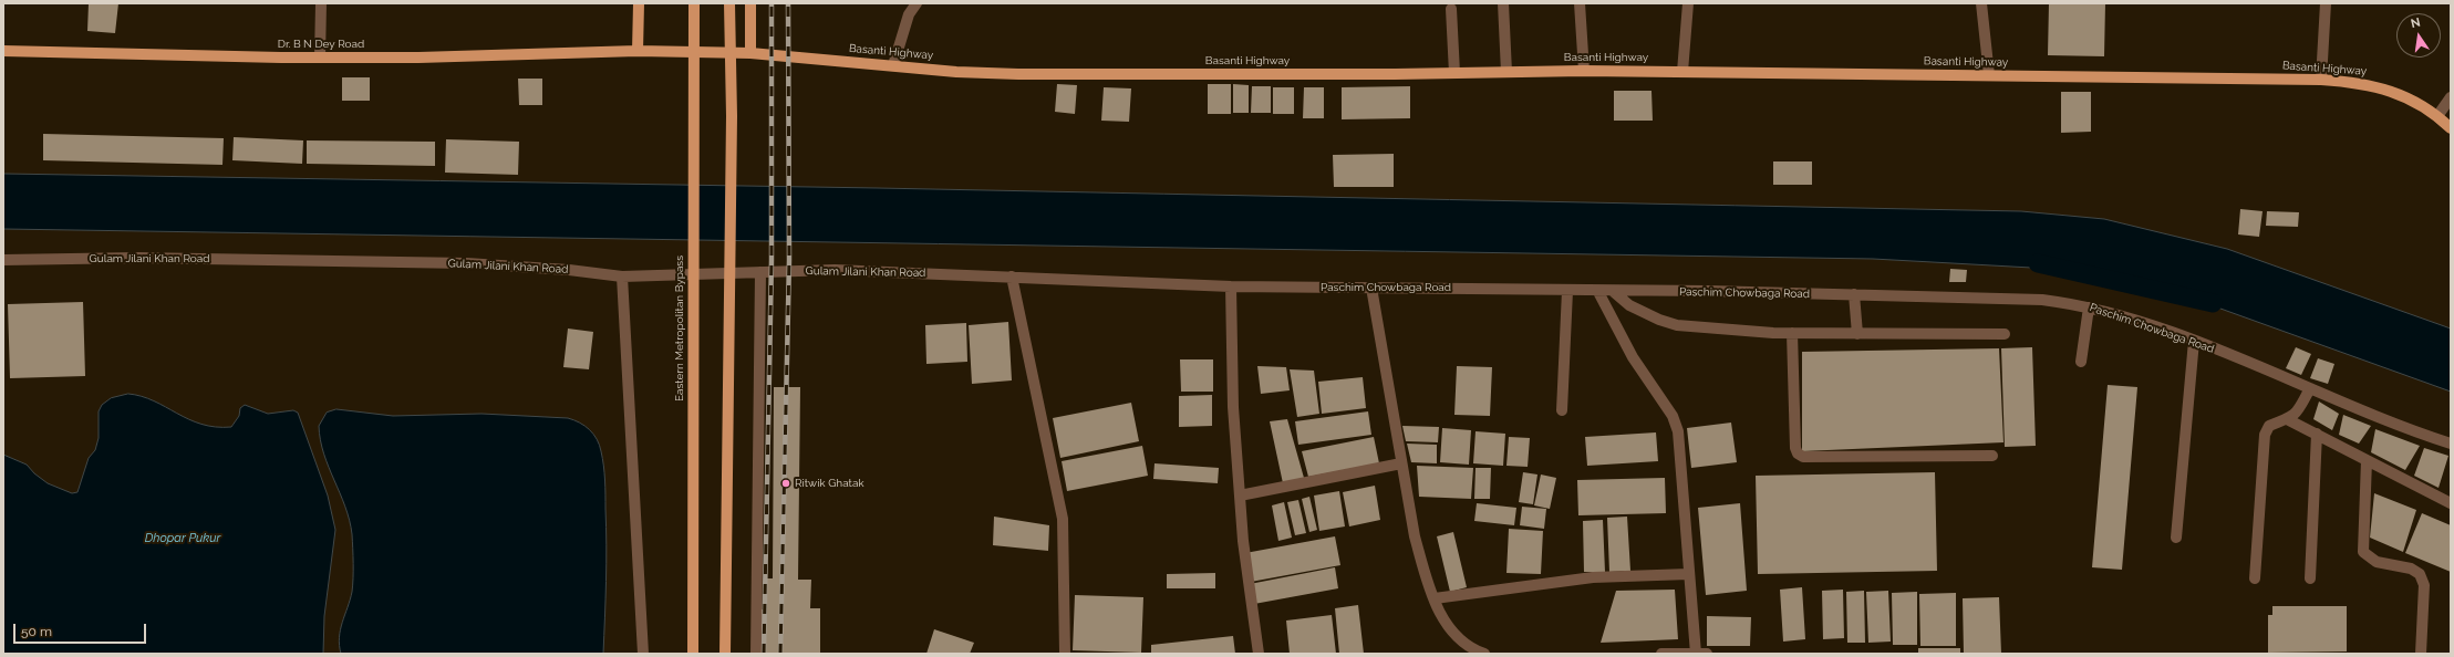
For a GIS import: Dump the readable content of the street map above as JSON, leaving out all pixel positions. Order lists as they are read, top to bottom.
{
  "streets": {
    "main road": ["Dr. B N Dey Road", "Basanti Highway", "Eastern Metropolitan Bypass"],
    "street": ["Gulam Jilani Khan Road", "Paschim Chowbaga Road"]
  },
  "crossings": [
    ["Dr. B N Dey Road", "Basanti Highway"],
    ["Gulam Jilani Khan Road", "Paschim Chowbaga Road"]
  ],
  "water": ["Dhopar Pukur"],
  "places": ["Ritwik Ghatak"],
  "scale_bar": "50 m",
  "north": "top"
}
